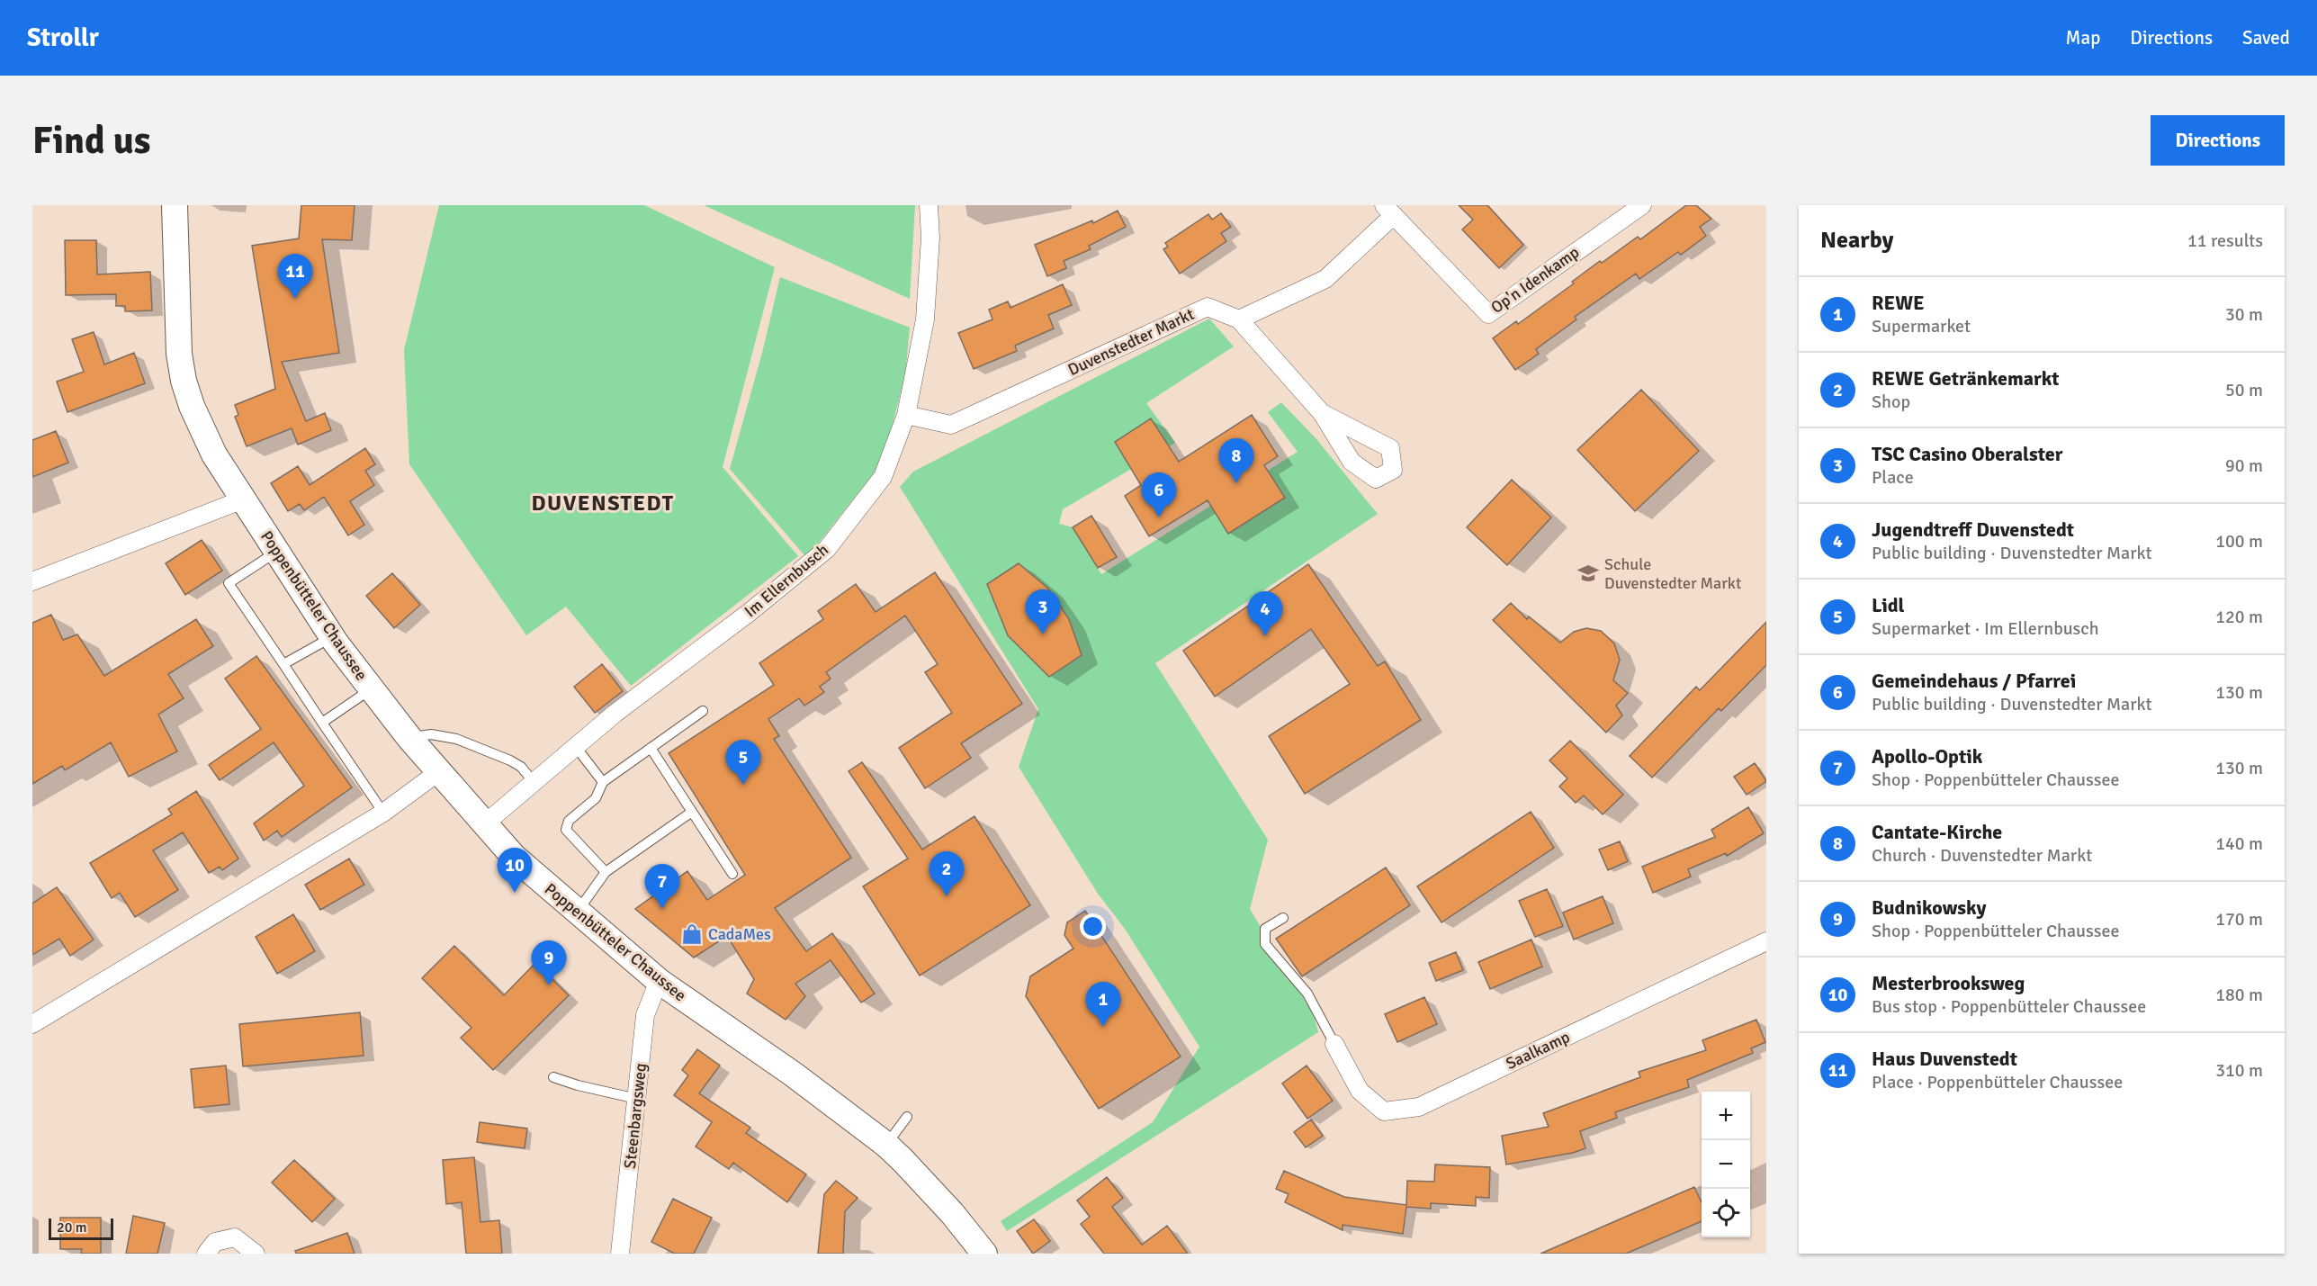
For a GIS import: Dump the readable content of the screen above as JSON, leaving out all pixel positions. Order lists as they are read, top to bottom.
{
  "streets": {
    "main road": ["Poppenbütteler Chaussee"],
    "street": [
      "Op'n Idenkamp",
      "Duvenstedter Markt",
      "Im Ellernbusch",
      "Saalkamp",
      "Steenbargsweg"
    ]
  },
  "crossings": [
    ["Op'n Idenkamp", "Duvenstedter Markt"],
    ["Duvenstedter Markt", "Im Ellernbusch"],
    ["Im Ellernbusch", "Poppenbütteler Chaussee"],
    ["Poppenbütteler Chaussee", "Steenbargsweg"]
  ],
  "districts": ["DUVENSTEDT"],
  "places": {
    "school or university": ["Schule Duvenstedter Markt"],
    "shop": ["CadaMes"]
  },
  "scale_bar": "20 m",
  "page": {
    "header": "Strollr",
    "nav": ["Map", "Directions", "Saved"],
    "buttons": "Directions",
    "title": "Find us",
    "heading": ["Nearby", "11 results"],
    "pins": [
      "11",
      "8",
      "6",
      "3",
      "4",
      "5",
      "10",
      "2",
      "7",
      "9",
      "1"
    ],
    "list": [
      {
        "mark": "1",
        "name": "REWE",
        "note": "Supermarket",
        "value": "30 m"
      },
      {
        "mark": "2",
        "name": "REWE Getränkemarkt",
        "note": "Shop",
        "value": "50 m"
      },
      {
        "mark": "3",
        "name": "TSC Casino Oberalster",
        "note": "Place",
        "value": "90 m"
      },
      {
        "mark": "4",
        "name": "Jugendtreff Duvenstedt",
        "note": "Public building · Duvenstedter Markt",
        "value": "100 m"
      },
      {
        "mark": "5",
        "name": "Lidl",
        "note": "Supermarket · Im Ellernbusch",
        "value": "120 m"
      },
      {
        "mark": "6",
        "name": "Gemeindehaus / Pfarrei",
        "note": "Public building · Duvenstedter Markt",
        "value": "130 m"
      },
      {
        "mark": "7",
        "name": "Apollo-Optik",
        "note": "Shop · Poppenbütteler Chaussee",
        "value": "130 m"
      },
      {
        "mark": "8",
        "name": "Cantate-Kirche",
        "note": "Church · Duvenstedter Markt",
        "value": "140 m"
      },
      {
        "mark": "9",
        "name": "Budnikowsky",
        "note": "Shop · Poppenbütteler Chaussee",
        "value": "170 m"
      },
      {
        "mark": "10",
        "name": "Mesterbrooksweg",
        "note": "Bus stop · Poppenbütteler Chaussee",
        "value": "180 m"
      },
      {
        "mark": "11",
        "name": "Haus Duvenstedt",
        "note": "Place · Poppenbütteler Chaussee",
        "value": "310 m"
      }
    ],
    "map_buttons": ["+", "−"],
    "scale": "20 m"
  }
}
